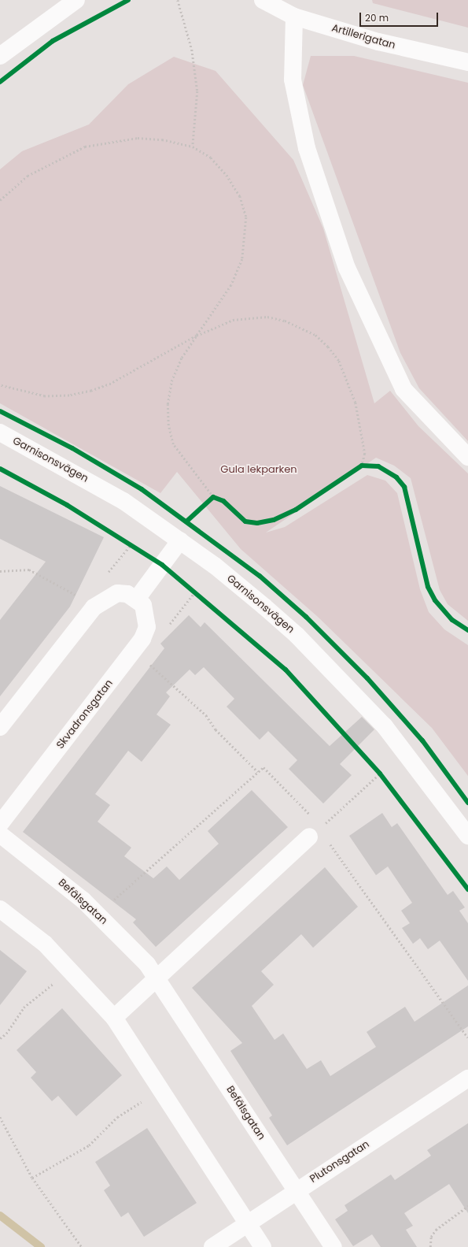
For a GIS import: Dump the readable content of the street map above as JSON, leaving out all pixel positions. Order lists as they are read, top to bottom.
{
  "streets": {
    "street": [
      "Artillerigatan",
      "Garnisonsvägen",
      "Skvadronsgatan",
      "Befälsgatan",
      "Plutonsgatan"
    ]
  },
  "crossings": [
    ["Befälsgatan", "Plutonsgatan"]
  ],
  "parks": ["Gula lekparken"],
  "scale_bar": "20 m"
}
